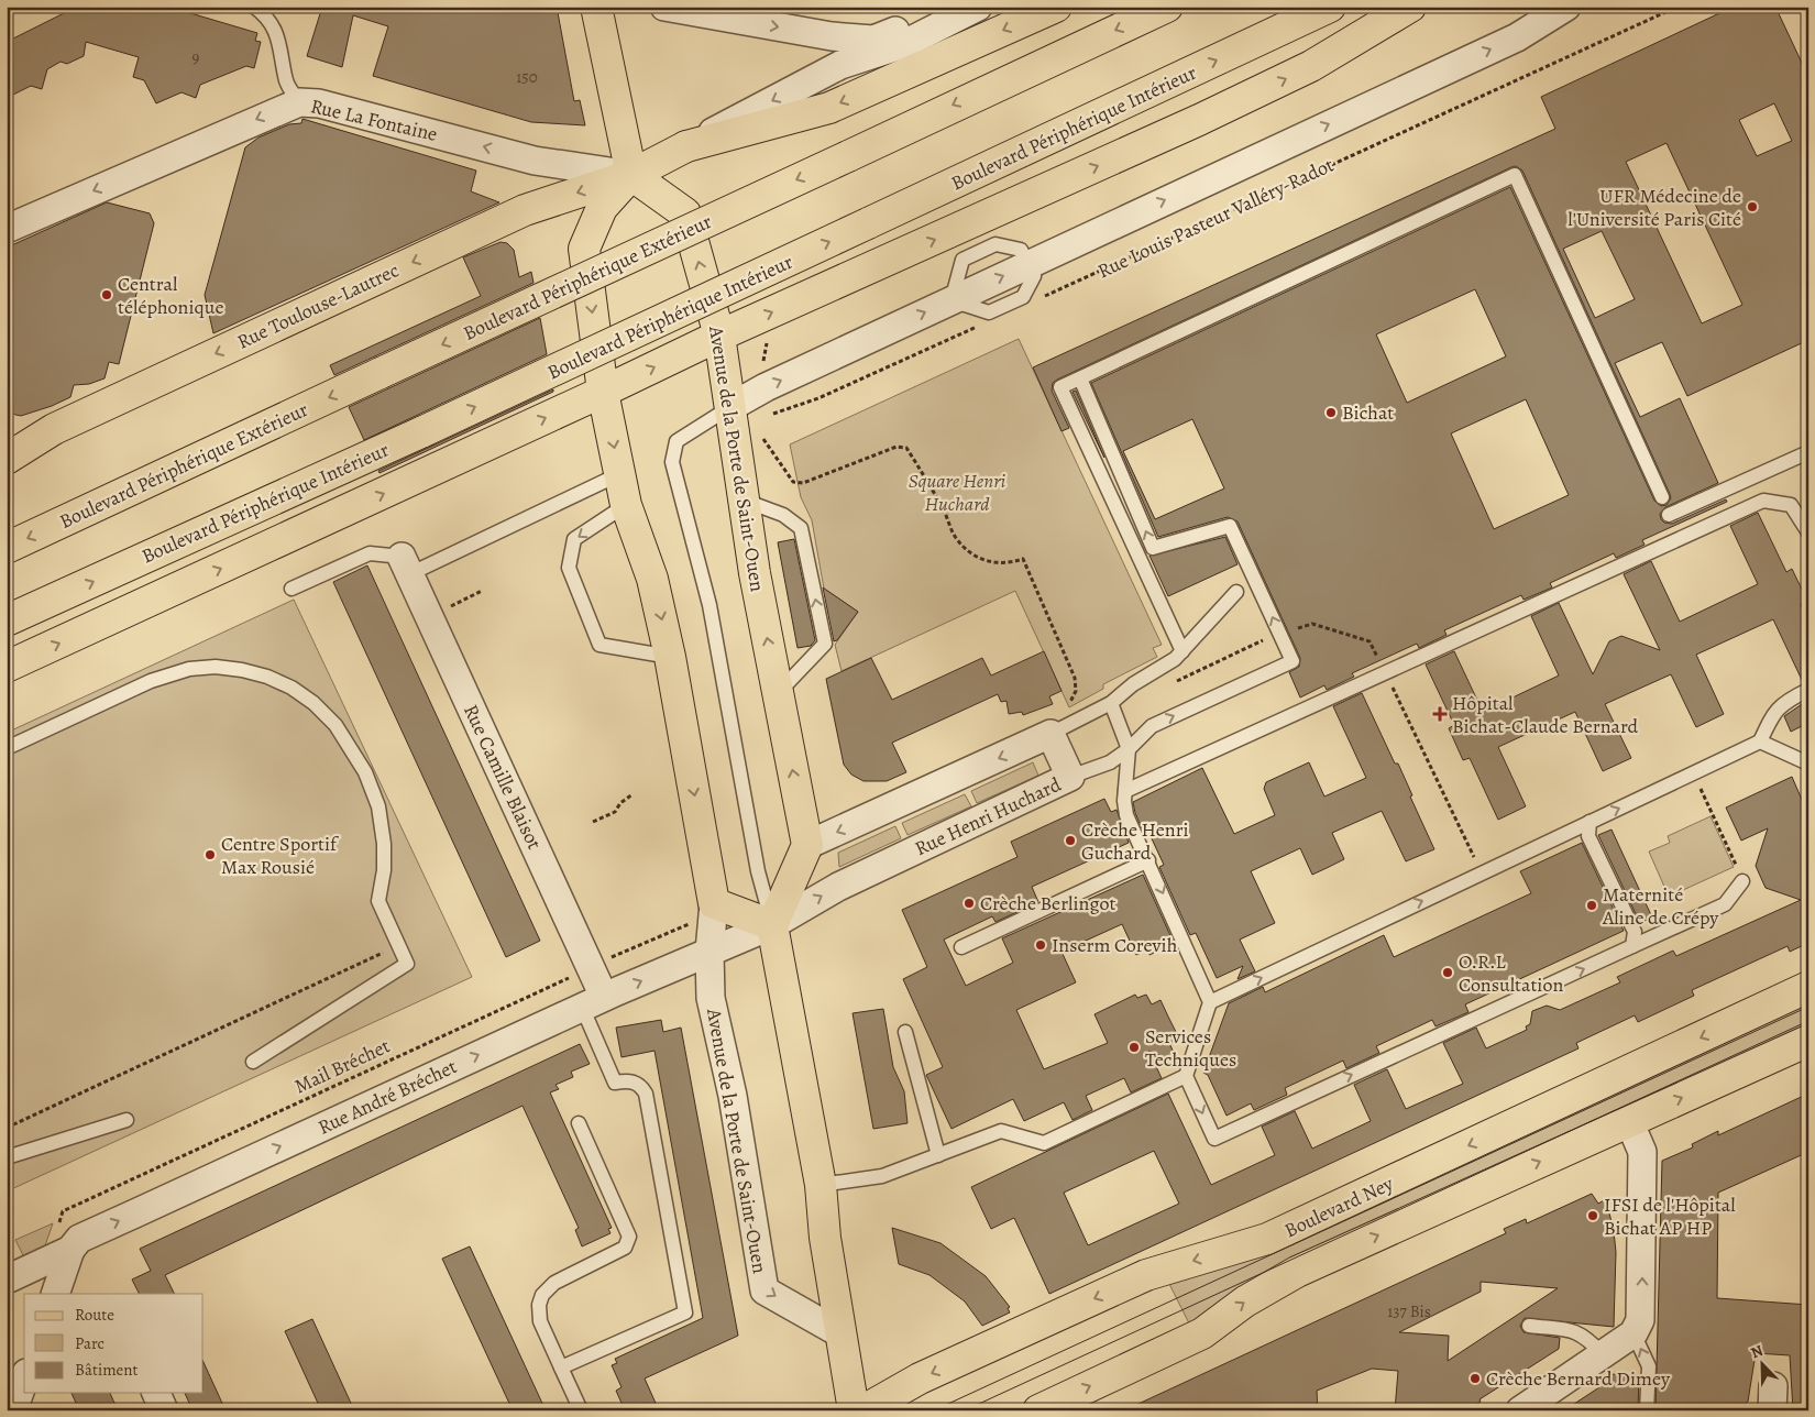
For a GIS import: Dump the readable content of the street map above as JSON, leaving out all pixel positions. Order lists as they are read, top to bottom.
{
  "streets": {
    "main road": [
      "Boulevard Périphérique Intérieur",
      "Boulevard Périphérique Extérieur",
      "Rue Toulouse-Lautrec",
      "Avenue de la Porte de Saint-Ouen",
      "Boulevard Ney"
    ],
    "street": [
      "Rue La Fontaine",
      "Rue Louis Pasteur Valléry-Radot",
      "Rue Camille Blaisot",
      "Rue Henri Huchard",
      "Rue André Bréchet"
    ],
    "path": ["Mail Bréchet"]
  },
  "crossings": [
    ["Rue La Fontaine", "Rue Toulouse-Lautrec"],
    ["Rue La Fontaine", "Avenue de la Porte de Saint-Ouen"],
    ["Rue Louis Pasteur Valléry-Radot", "Avenue de la Porte de Saint-Ouen"],
    ["Rue Toulouse-Lautrec", "Avenue de la Porte de Saint-Ouen"],
    ["Avenue de la Porte de Saint-Ouen", "Rue André Bréchet"],
    ["Rue Camille Blaisot", "Mail Bréchet"],
    ["Rue Camille Blaisot", "Rue André Bréchet"],
    ["Rue Henri Huchard", "Rue André Bréchet"],
    ["Mail Bréchet", "Rue André Bréchet"]
  ],
  "one_way": ["Rue La Fontaine", "Rue Louis Pasteur Valléry-Radot", "Rue André Bréchet"],
  "parks": ["Square Henri Huchard"],
  "places": {
    "other": [
      "UFR Médecine de l'Université Paris Cité",
      "Central téléphonique",
      "Bichat",
      "Crèche Henri Guchard",
      "Centre Sportif Max Rousié",
      "Crèche Berlingot",
      "Maternité Aline de Crépy",
      "Inserm Corevih",
      "O.R.L Consultation",
      "Services Techniques",
      "IFSI de l'Hôpital Bichat AP HP",
      "Crèche Bernard Dimey"
    ],
    "health": ["Hôpital Bichat-Claude Bernard"]
  },
  "house_numbers": ["9", "150", "137 Bis"],
  "legend": ["Route", "Parc", "Bâtiment"],
  "north": "top left"
}
